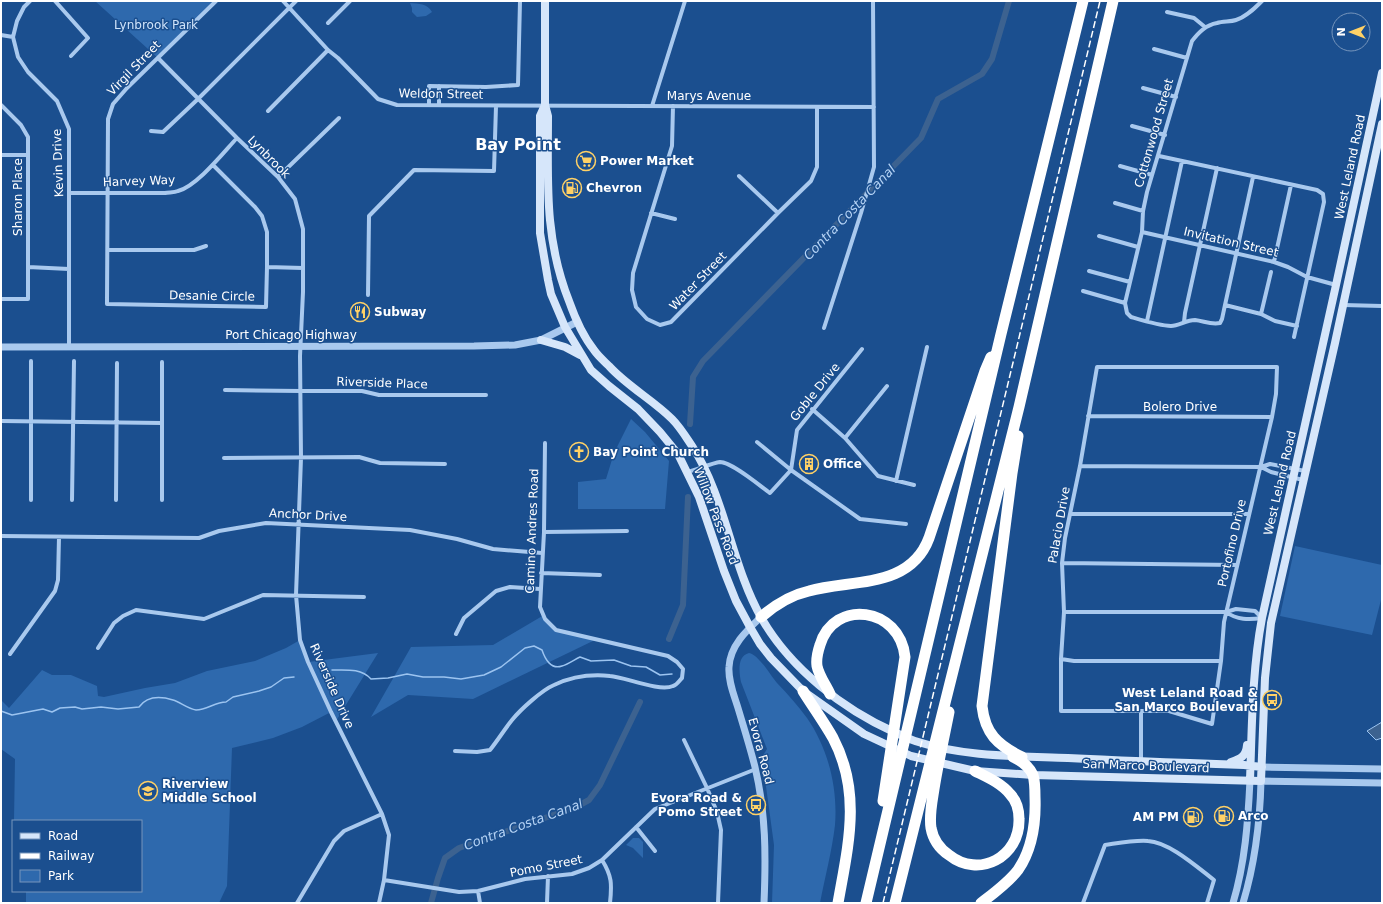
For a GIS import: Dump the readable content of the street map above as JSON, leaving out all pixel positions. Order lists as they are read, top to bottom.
{
  "streets": {
    "main road": ["West Leland Road", "Willow Pass Road", "San Marco Boulevard"],
    "street": [
      "Virgil Street",
      "Weldon Street",
      "Marys Avenue",
      "Cottonwood Street",
      "Lynbrook",
      "Kevin Drive",
      "Harvey Way",
      "Sharon Place",
      "Invitation Street",
      "Water Street",
      "Desanie Circle",
      "Port Chicago Highway",
      "Riverside Place",
      "Goble Drive",
      "Bolero Drive",
      "Anchor Drive",
      "Palacio Drive",
      "Camino Andres Road",
      "Portofino Drive",
      "Riverside Drive",
      "Evora Road",
      "Pomo Street"
    ]
  },
  "crossings": [
    ["Virgil Street", "Lynbrook"],
    ["Virgil Street", "Harvey Way"],
    ["Virgil Street", "Desanie Circle"],
    ["Weldon Street", "Marys Avenue"],
    ["Weldon Street", "Willow Pass Road"],
    ["Marys Avenue", "Water Street"],
    ["Marys Avenue", "Willow Pass Road"],
    ["Cottonwood Street", "Invitation Street"],
    ["Lynbrook", "Harvey Way"],
    ["Lynbrook", "Port Chicago Highway"],
    ["Lynbrook", "Riverside Drive"],
    ["Kevin Drive", "Harvey Way"],
    ["Kevin Drive", "Port Chicago Highway"],
    ["West Leland Road", "Invitation Street"],
    ["West Leland Road", "San Marco Boulevard"],
    ["Harvey Way", "Desanie Circle"],
    ["Port Chicago Highway", "Willow Pass Road"],
    ["Port Chicago Highway", "Riverside Drive"],
    ["Riverside Place", "Riverside Drive"],
    ["Bolero Drive", "Palacio Drive"],
    ["Bolero Drive", "Portofino Drive"],
    ["Anchor Drive", "Camino Andres Road"],
    ["Anchor Drive", "Riverside Drive"],
    ["Willow Pass Road", "Evora Road"],
    ["Willow Pass Road", "San Marco Boulevard"],
    ["Palacio Drive", "Portofino Drive"],
    ["Riverside Drive", "Pomo Street"],
    ["Evora Road", "Pomo Street"]
  ],
  "districts": ["Bay Point"],
  "water": ["Contra Costa Canal"],
  "parks": ["Lynbrook Park"],
  "places": {
    "supermarket": ["Power Market"],
    "fuel station": ["Chevron", "Arco", "AM PM"],
    "restaurant": ["Subway"],
    "church": ["Bay Point Church"],
    "building": ["Office"],
    "bus stop": ["West Leland Road & San Marco Boulevard", "Evora Road & Pomo Street"],
    "school or university": ["Riverview Middle School"]
  },
  "legend": ["Road", "Railway", "Park"],
  "north": "left"
}
